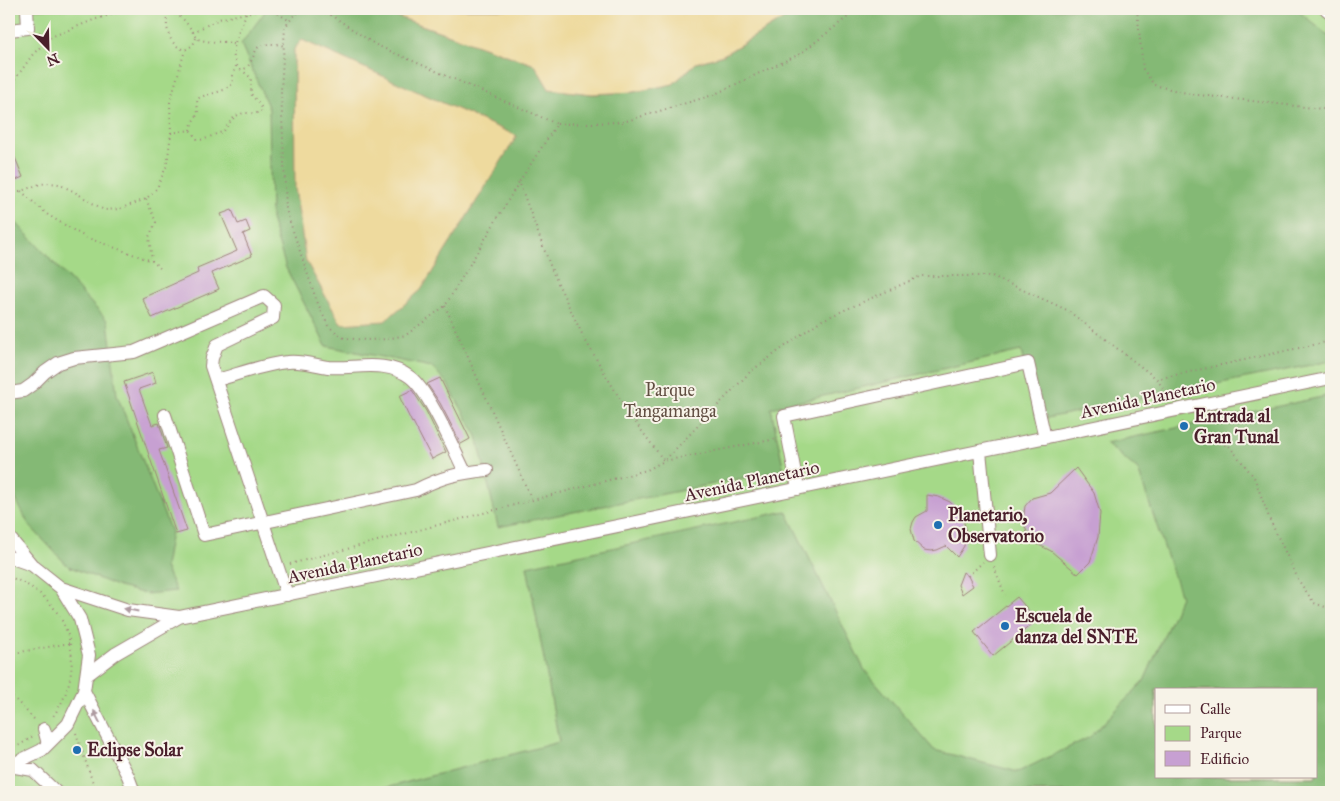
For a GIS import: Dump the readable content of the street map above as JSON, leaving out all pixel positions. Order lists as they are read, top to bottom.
{
  "streets": {
    "street": ["Avenida Planetario"]
  },
  "parks": ["Parque Tangamanga"],
  "places": [
    "Entrada al Gran Tunal",
    "Planetario, Observatorio",
    "Escuela de danza del SNTE",
    "Eclipse Solar"
  ],
  "legend": ["Calle", "Parque", "Edificio"],
  "north": "bottom right"
}
